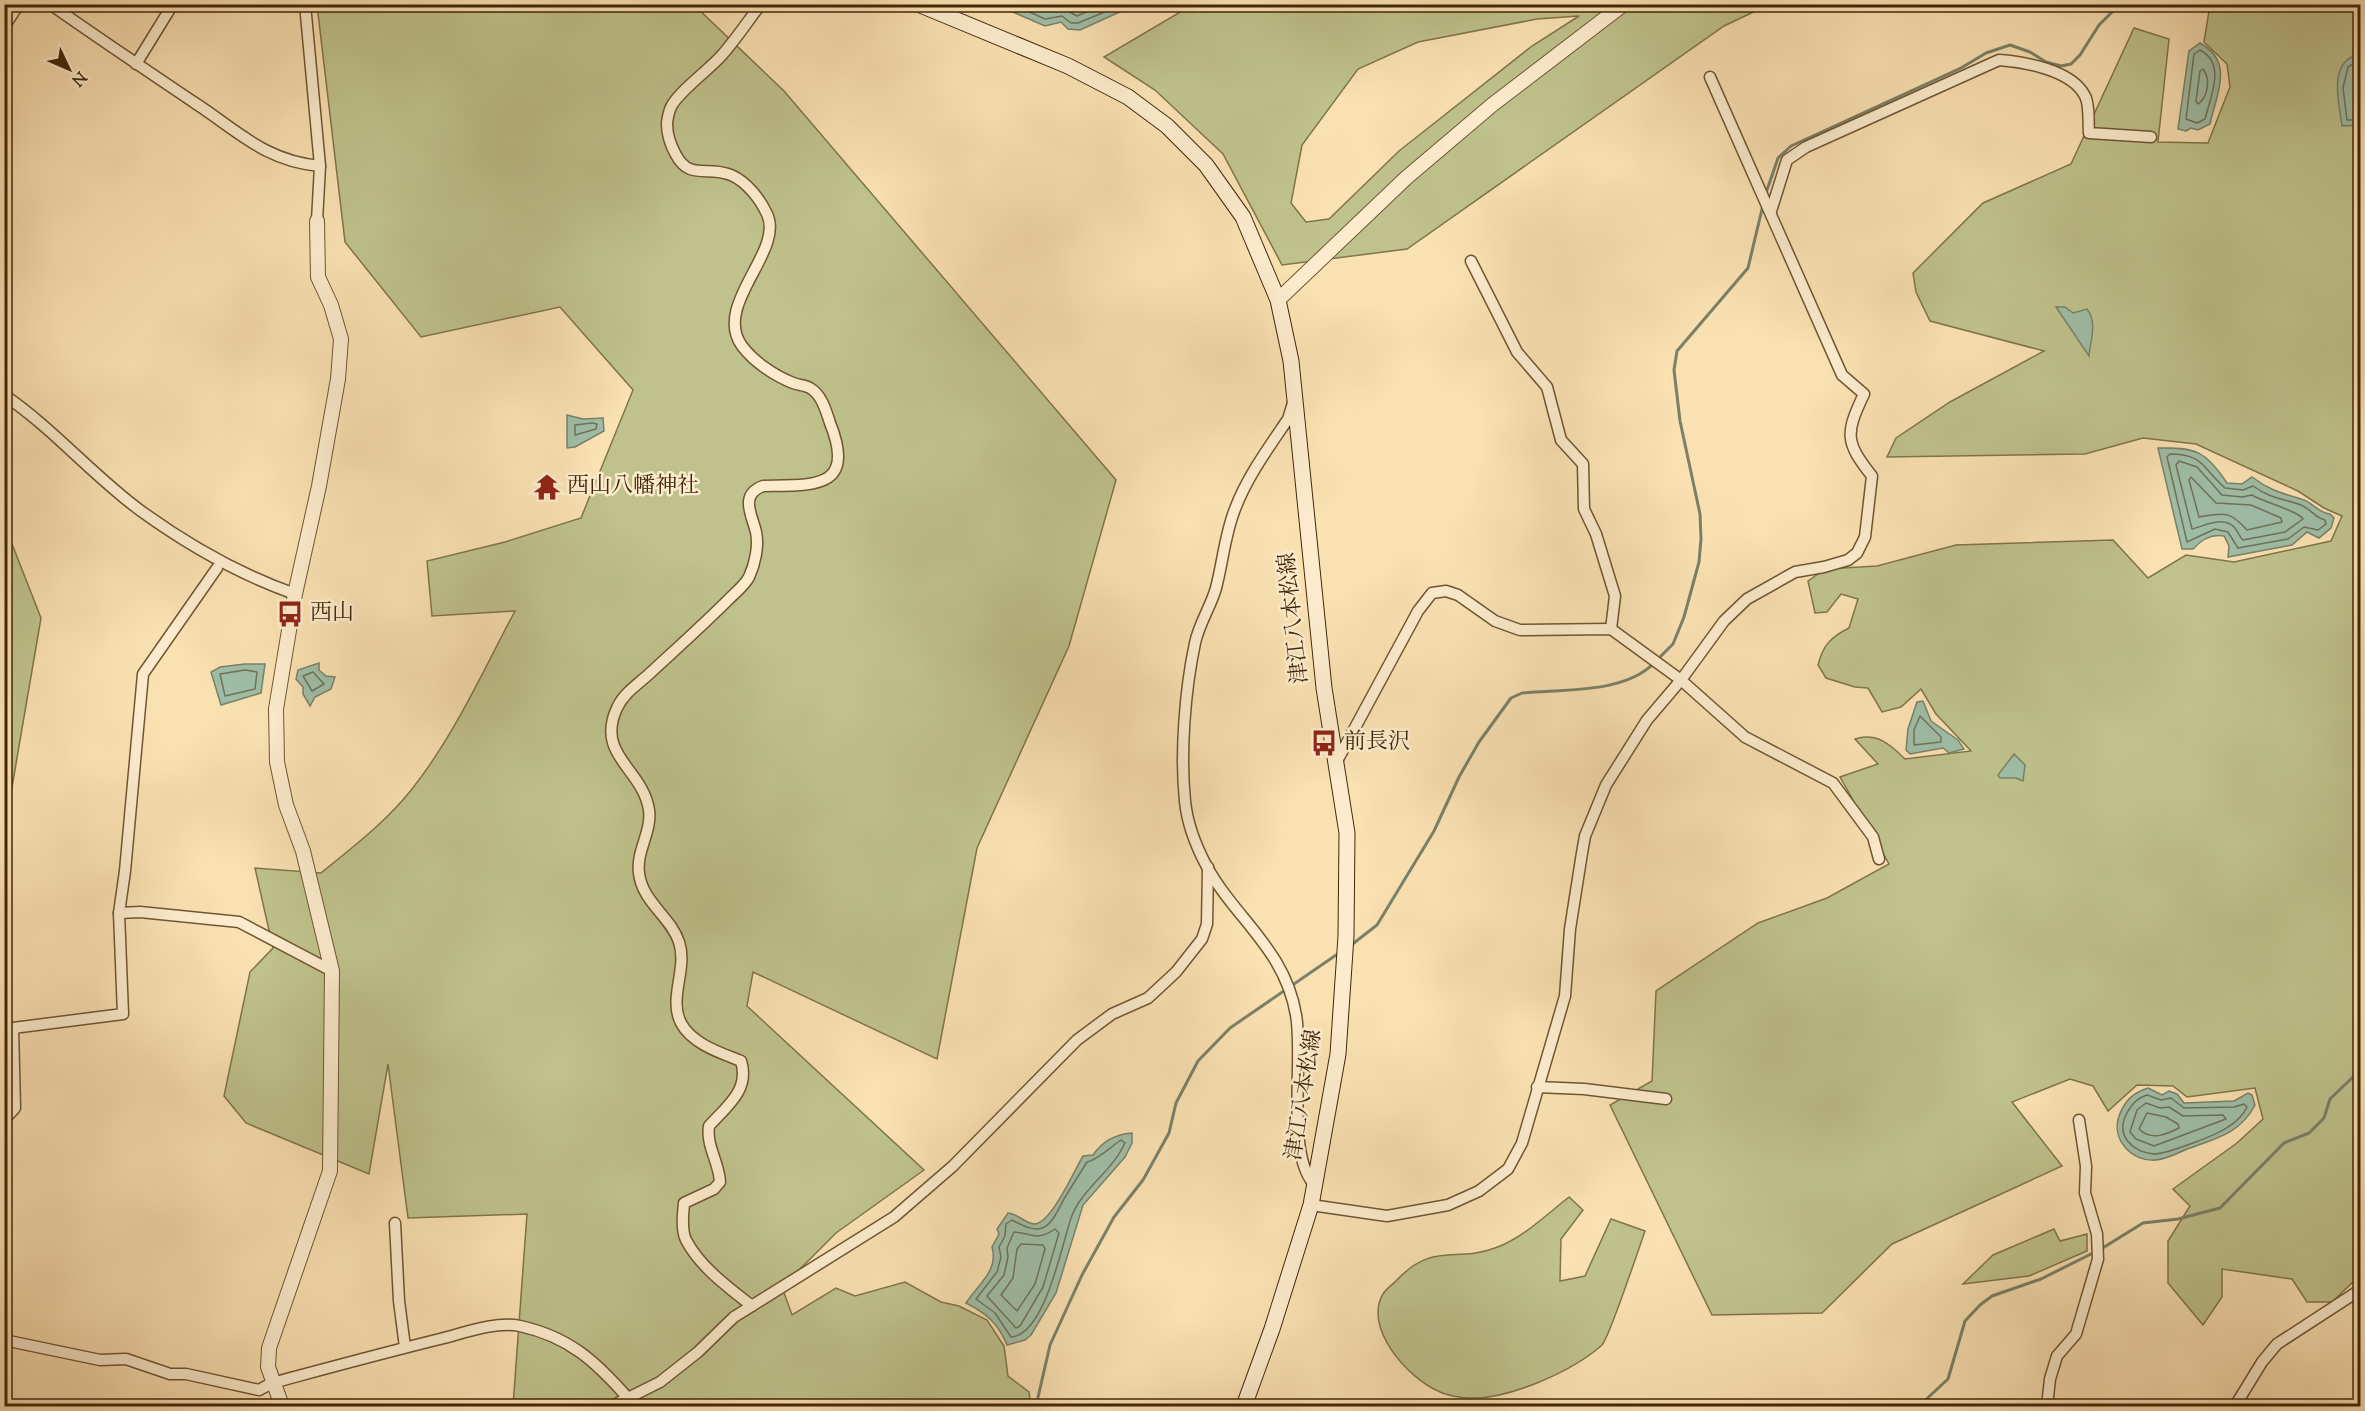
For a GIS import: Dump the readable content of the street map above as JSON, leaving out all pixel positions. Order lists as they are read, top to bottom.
{
  "streets": {
    "main road": ["津江八本松線"]
  },
  "places": {
    "temple": ["西山八幡神社"],
    "bus stop": ["西山", "前長沢"]
  },
  "north": "bottom right"
}
